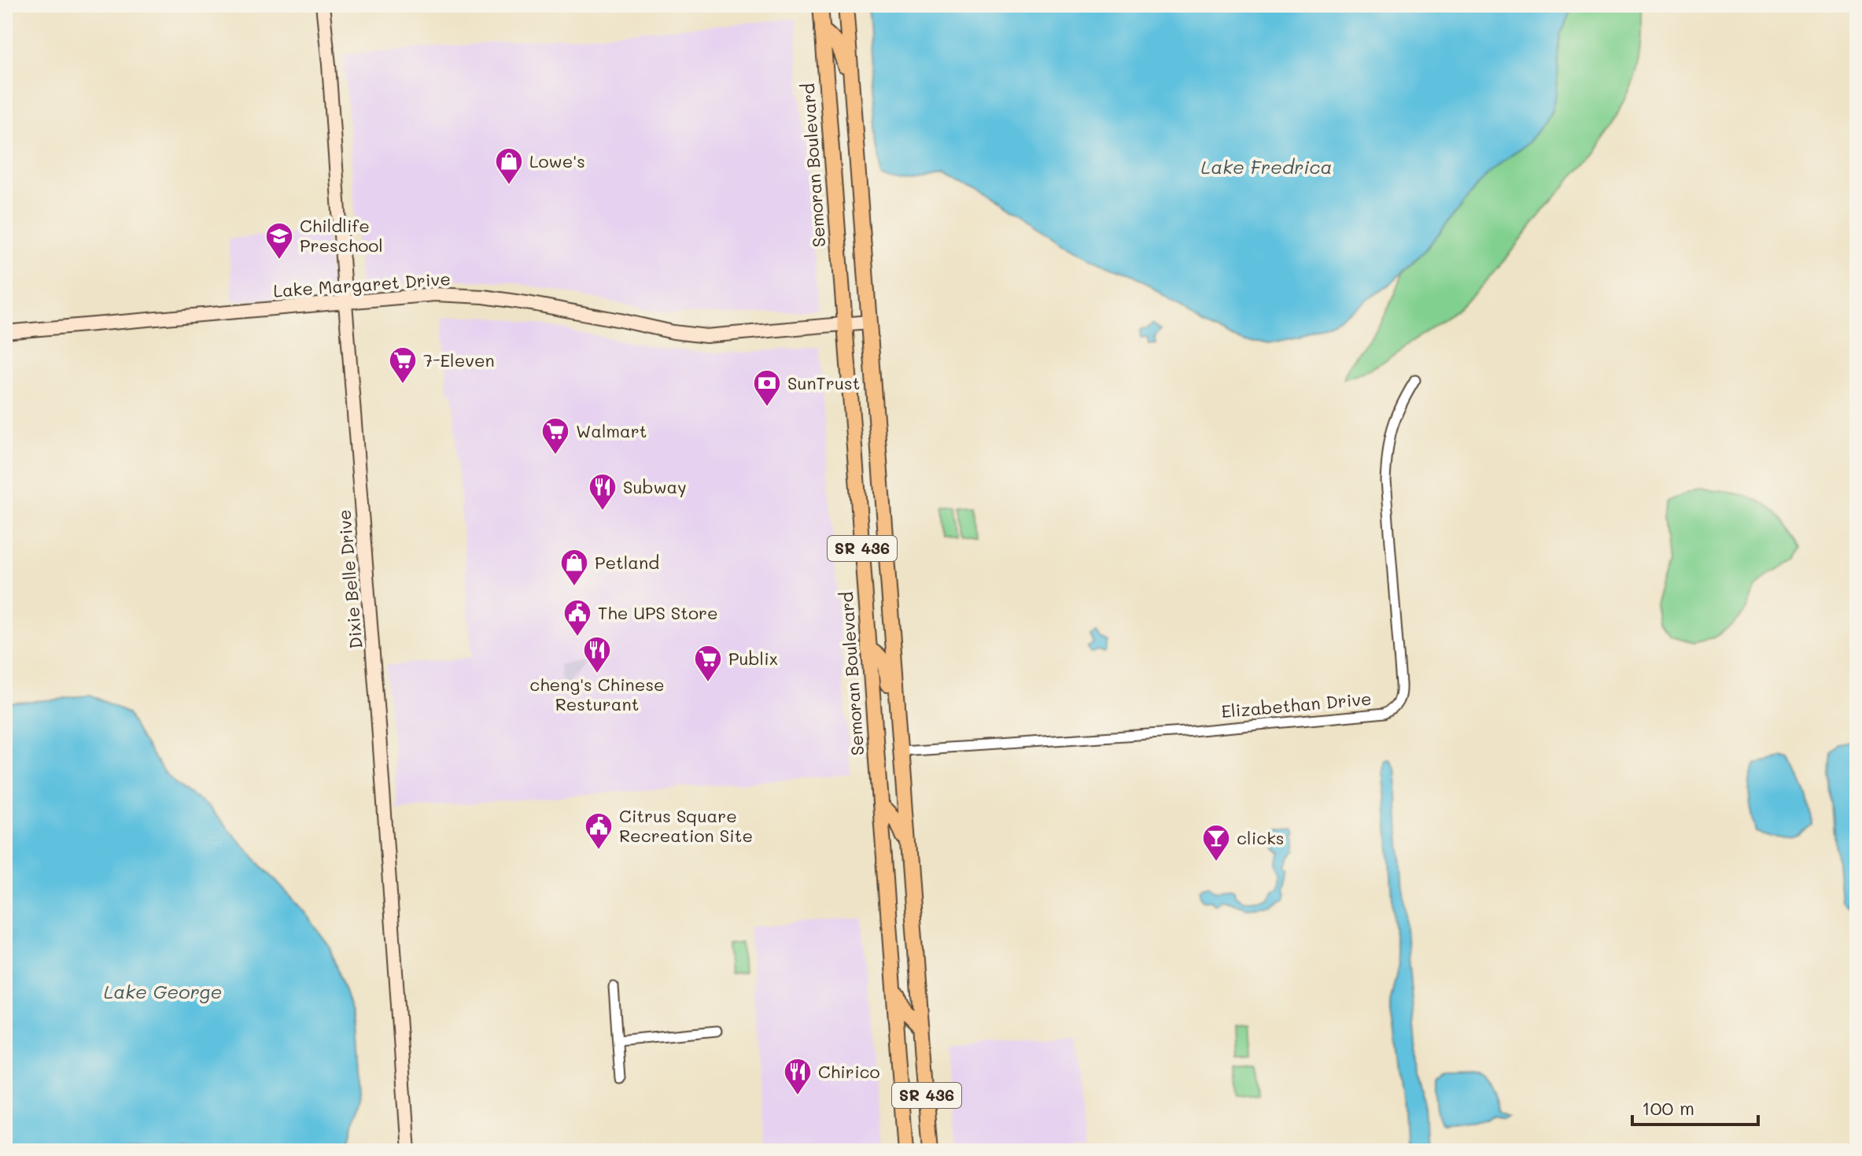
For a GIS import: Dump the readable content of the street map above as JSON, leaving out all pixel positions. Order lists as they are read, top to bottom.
{
  "streets": {
    "main road": ["Semoran Boulevard", "SR 436"],
    "street": ["Lake Margaret Drive", "Dixie Belle Drive", "Elizabethan Drive"]
  },
  "crossings": [
    ["Semoran Boulevard", "Lake Margaret Drive"],
    ["Lake Margaret Drive", "SR 436"],
    ["Lake Margaret Drive", "Dixie Belle Drive"],
    ["SR 436", "Elizabethan Drive"]
  ],
  "water": ["Lake Fredrica", "Lake George"],
  "places": {
    "shop": ["Lowe's", "Petland"],
    "school or university": ["Childlife Preschool"],
    "supermarket": ["7-Eleven", "Walmart", "Publix"],
    "bank": ["SunTrust"],
    "restaurant": ["Subway", "cheng's Chinese Resturant", "Chirico"],
    "public building": ["The UPS Store", "Citrus Square Recreation Site"],
    "bar": ["clicks"]
  },
  "scale_bar": "100 m"
}
